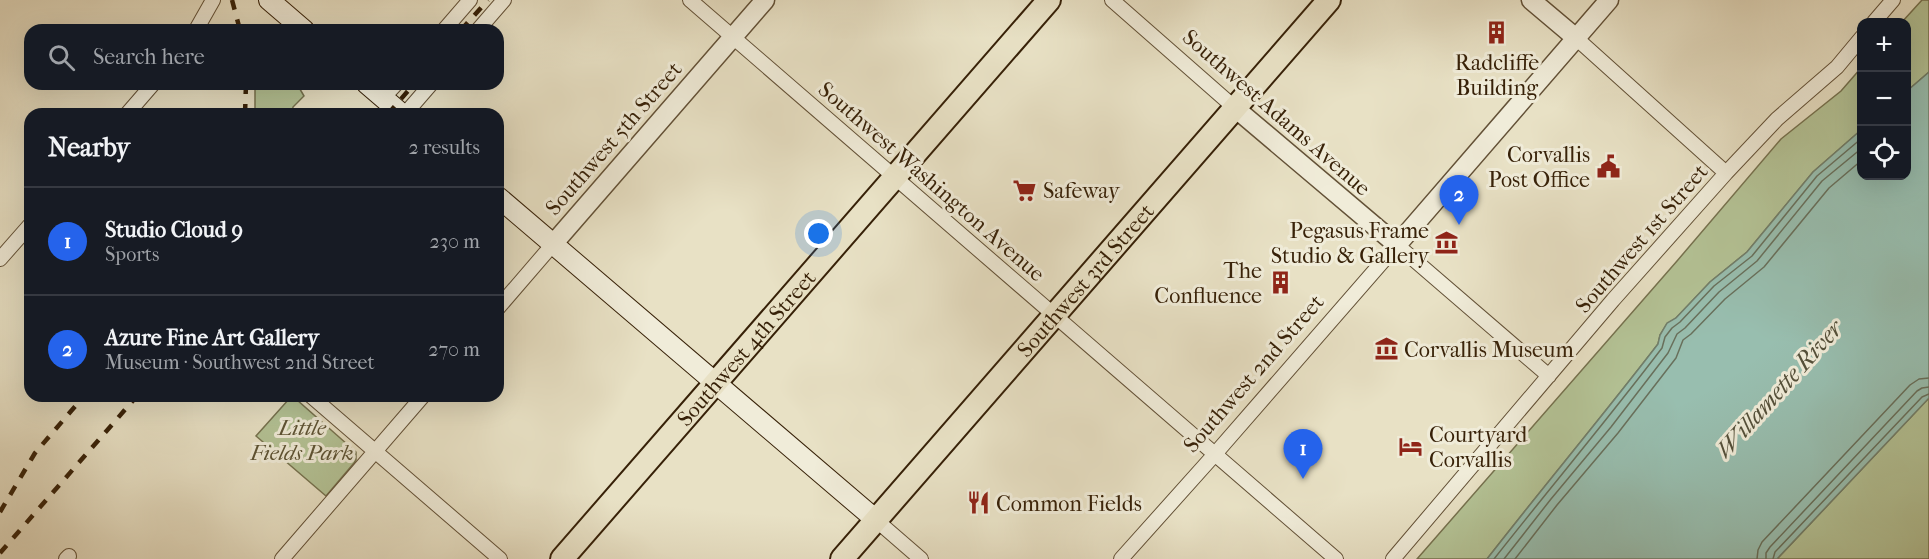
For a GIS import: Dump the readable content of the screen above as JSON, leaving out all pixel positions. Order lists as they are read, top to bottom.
{
  "streets": {
    "highway": ["Southwest 3rd Street", "Southwest 4th Street"],
    "street": [
      "Southwest Adams Avenue",
      "Southwest 5th Street",
      "Southwest Washington Avenue",
      "Southwest 1st Street",
      "Southwest 2nd Street"
    ]
  },
  "crossings": [
    ["Southwest Adams Avenue", "Southwest 1st Street"],
    ["Southwest Adams Avenue", "Southwest 3rd Street"],
    ["Southwest Adams Avenue", "Southwest 2nd Street"],
    ["Southwest 5th Street", "Southwest Washington Avenue"],
    ["Southwest Washington Avenue", "Southwest 3rd Street"],
    ["Southwest Washington Avenue", "Southwest 4th Street"],
    ["Southwest Washington Avenue", "Southwest 2nd Street"]
  ],
  "water": ["Willamette River"],
  "parks": ["Little Fields Park"],
  "places": {
    "building": ["Radcliffe Building", "The Confluence"],
    "public building": ["Corvallis Post Office"],
    "supermarket": ["Safeway"],
    "museum": ["Pegasus Frame Studio & Gallery", "Corvallis Museum"],
    "hotel": ["Courtyard Corvallis"],
    "restaurant": ["Common Fields"]
  },
  "page": {
    "map_buttons": ["+", "−"],
    "search": "Search here",
    "heading": ["Nearby", "2 results"],
    "pins": ["2", "1"],
    "list": [
      {
        "mark": "1",
        "name": "Studio Cloud 9",
        "note": "Sports",
        "value": "230 m"
      },
      {
        "mark": "2",
        "name": "Azure Fine Art Gallery",
        "note": "Museum · Southwest 2nd Street",
        "value": "270 m"
      }
    ]
  }
}
